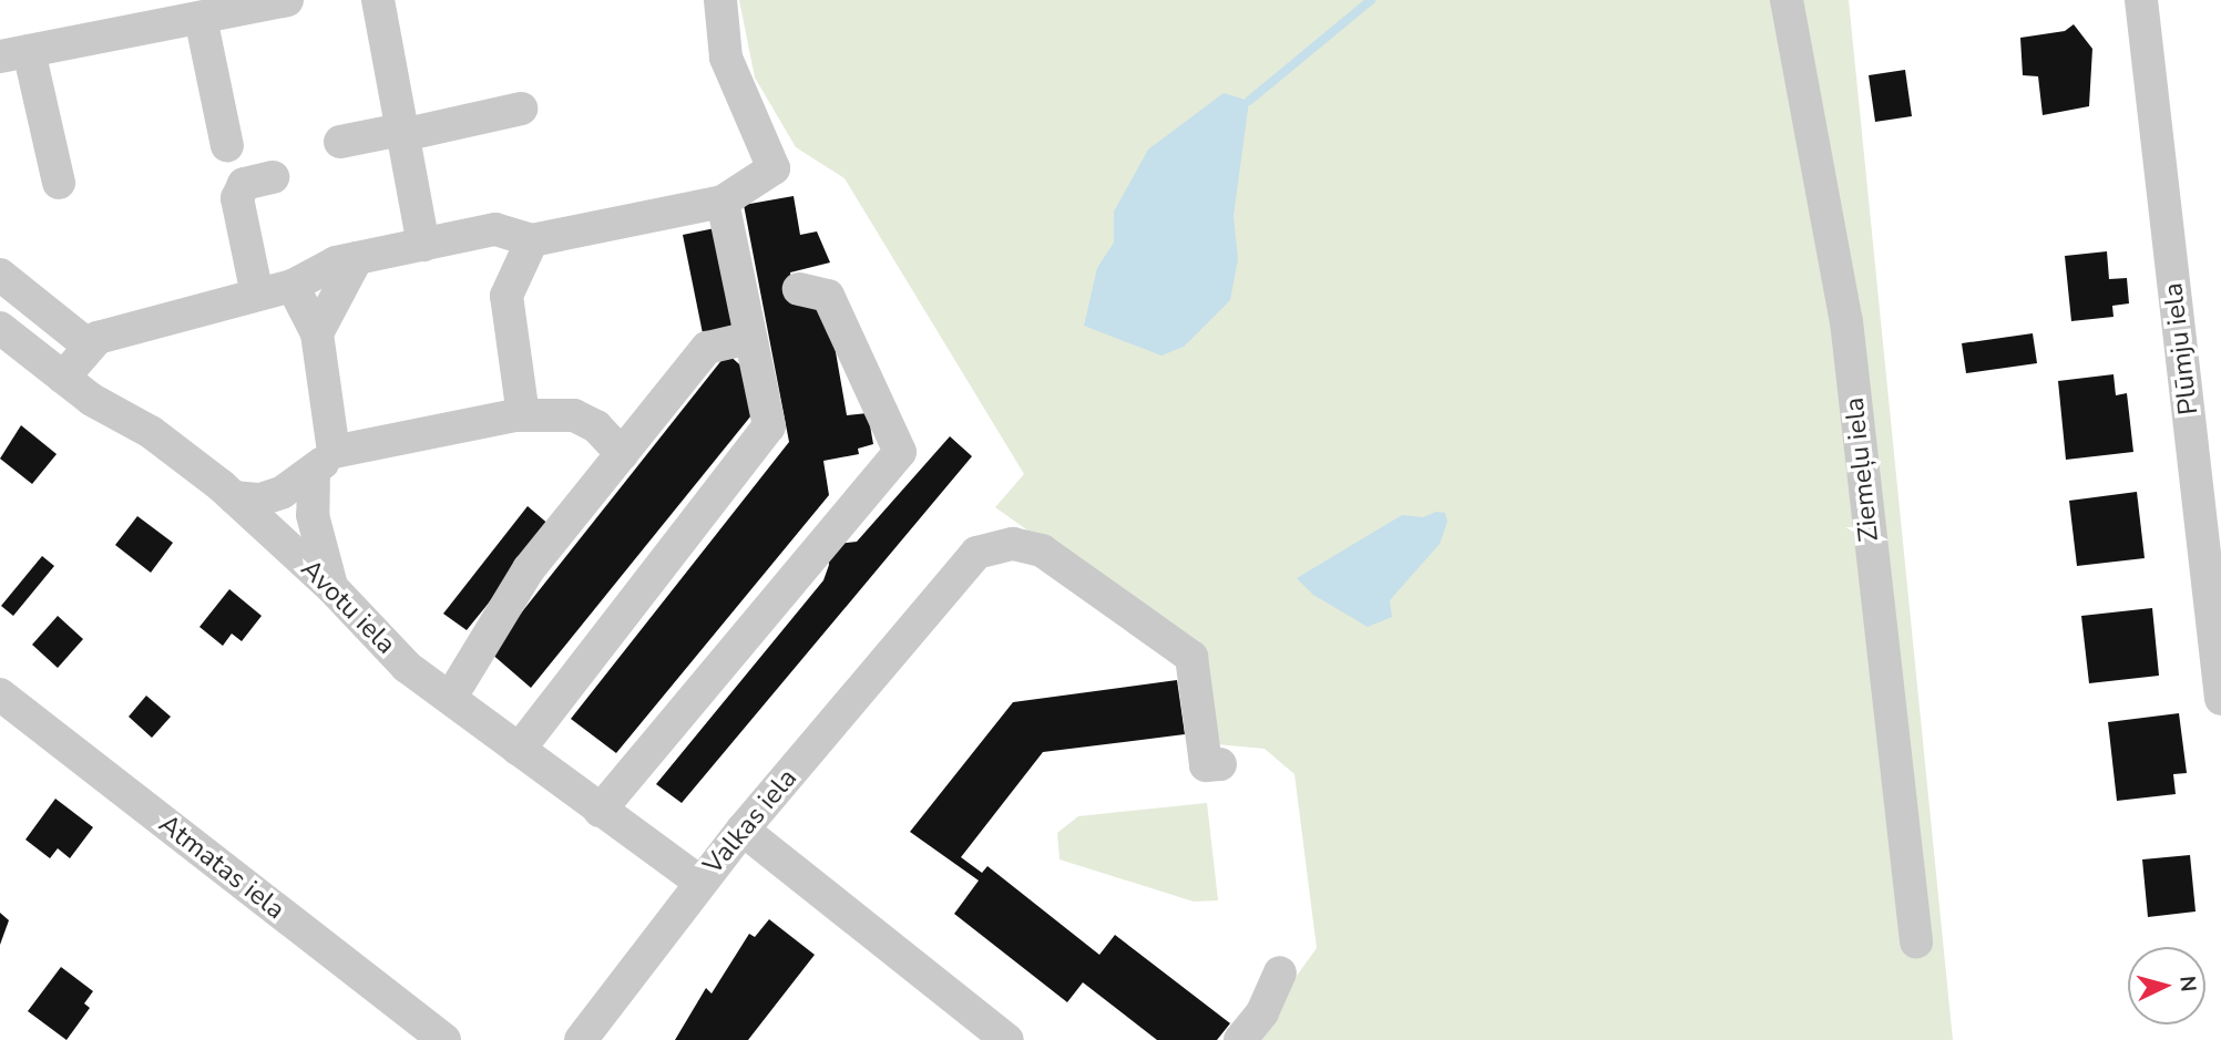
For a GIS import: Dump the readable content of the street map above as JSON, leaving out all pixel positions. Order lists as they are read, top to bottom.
{
  "streets": {
    "street": [
      "Plūmju iela",
      "Ziemeļu iela",
      "Avotu iela",
      "Valkas iela",
      "Atmatas iela"
    ]
  },
  "crossings": [
    ["Avotu iela", "Valkas iela"]
  ],
  "north": "right"
}
